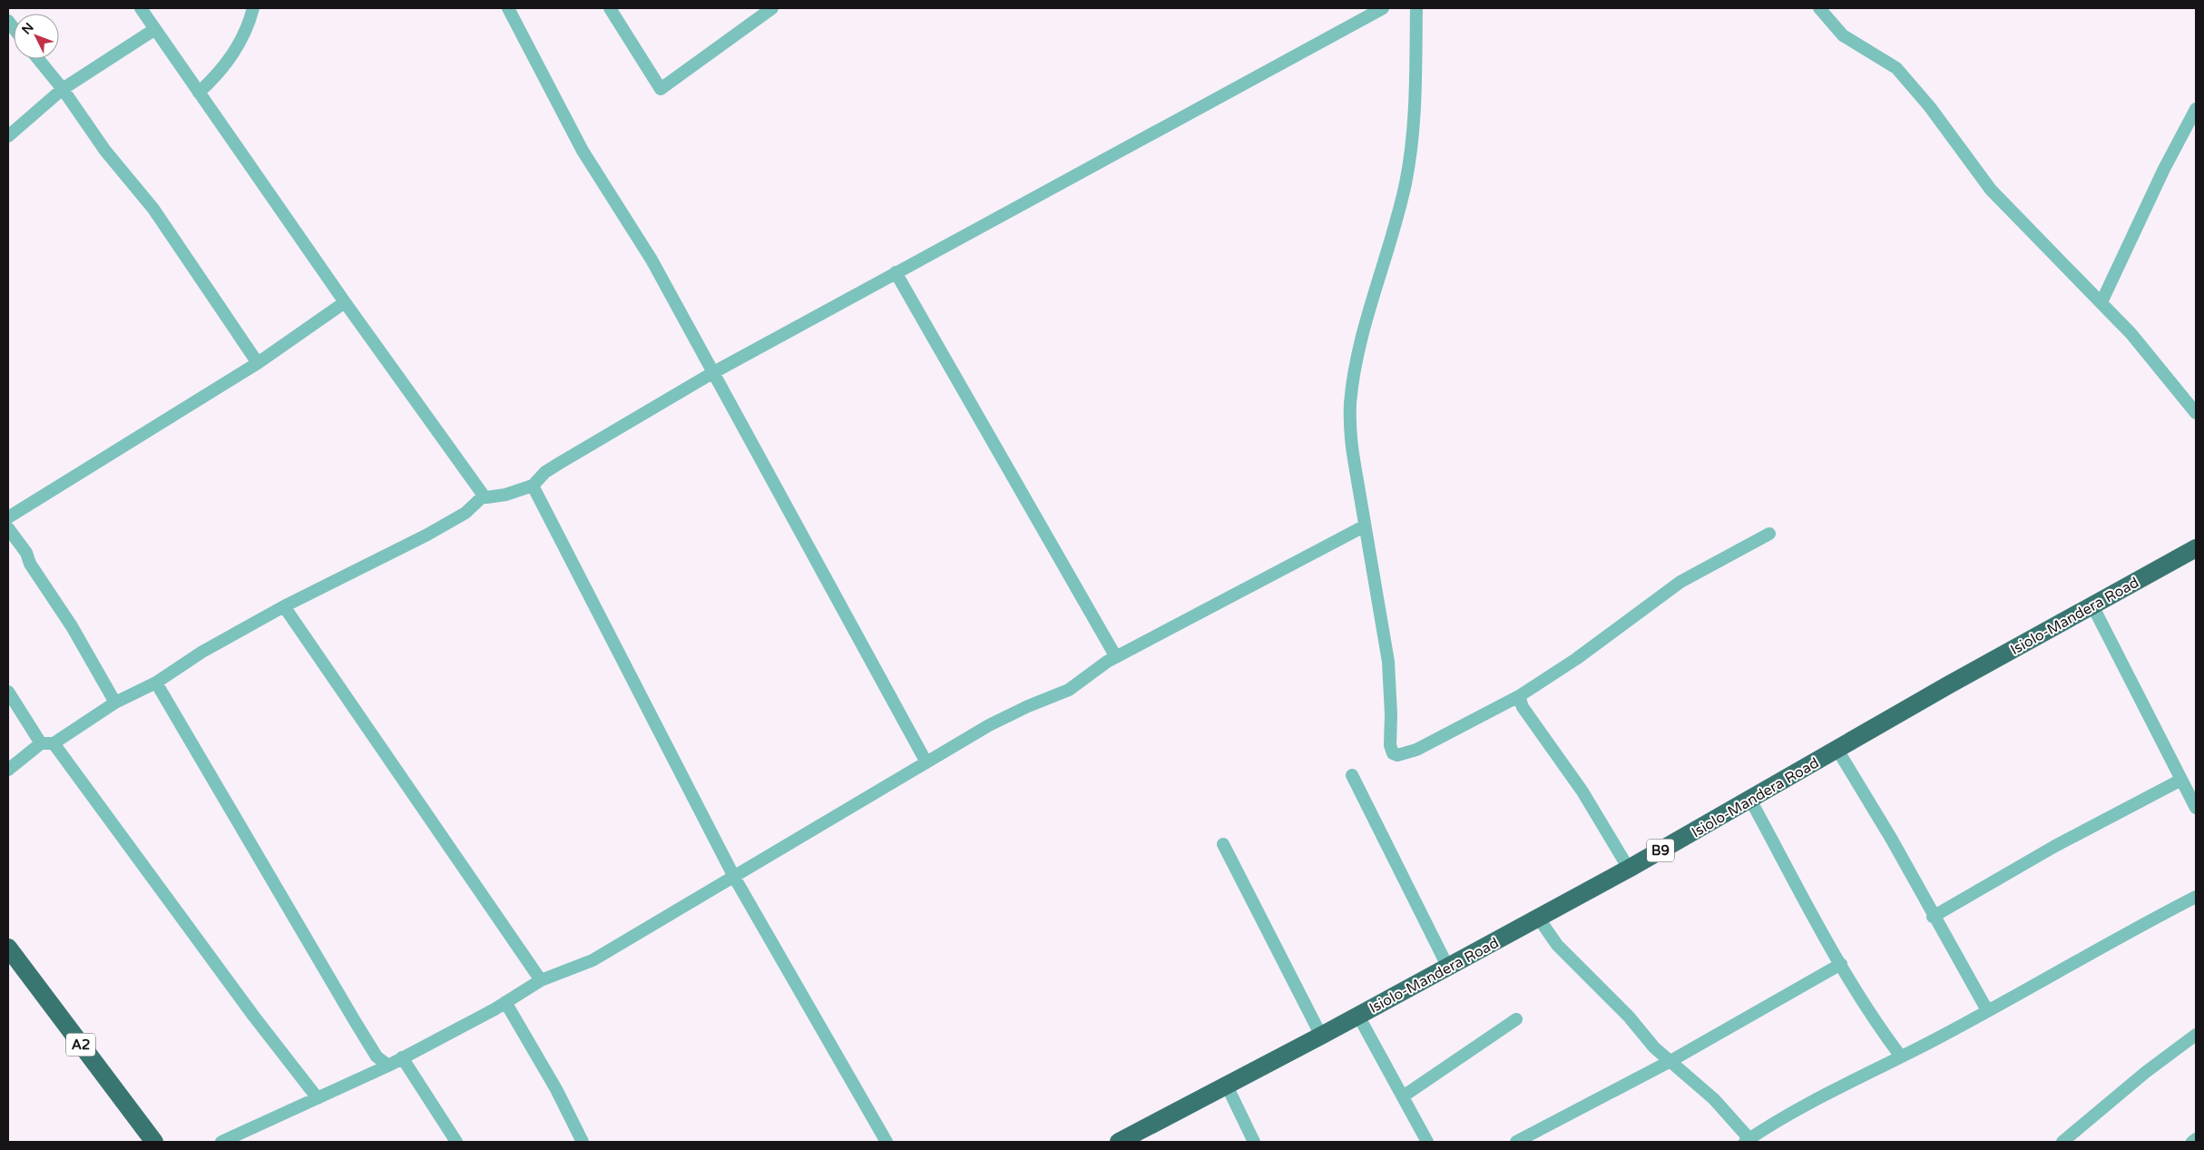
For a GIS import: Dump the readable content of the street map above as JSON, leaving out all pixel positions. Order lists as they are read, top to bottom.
{
  "streets": {
    "highway": ["Isiolo-Mandera Road", "B9", "A2"]
  },
  "north": "top left"
}
